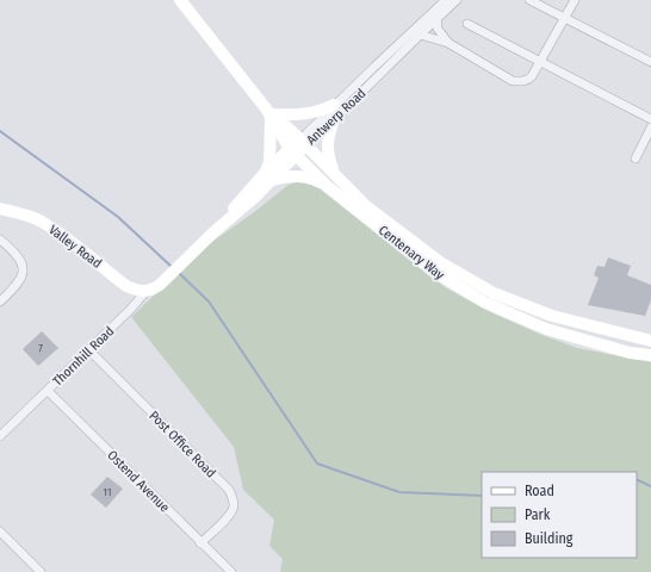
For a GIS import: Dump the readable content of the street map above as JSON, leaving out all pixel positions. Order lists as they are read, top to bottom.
{
  "streets": {
    "main road": [
      "Antwerp Road",
      "Valley Road",
      "Centenary Way",
      "Thornhill Road"
    ],
    "street": ["Post Office Road", "Ostend Avenue"]
  },
  "crossings": [
    ["Antwerp Road", "Centenary Way"],
    ["Antwerp Road", "Thornhill Road"],
    ["Valley Road", "Thornhill Road"],
    ["Thornhill Road", "Post Office Road"],
    ["Thornhill Road", "Ostend Avenue"],
    ["Post Office Road", "Ostend Avenue"]
  ],
  "house_numbers": ["7", "11"],
  "legend": ["Road", "Park", "Building"]
}
